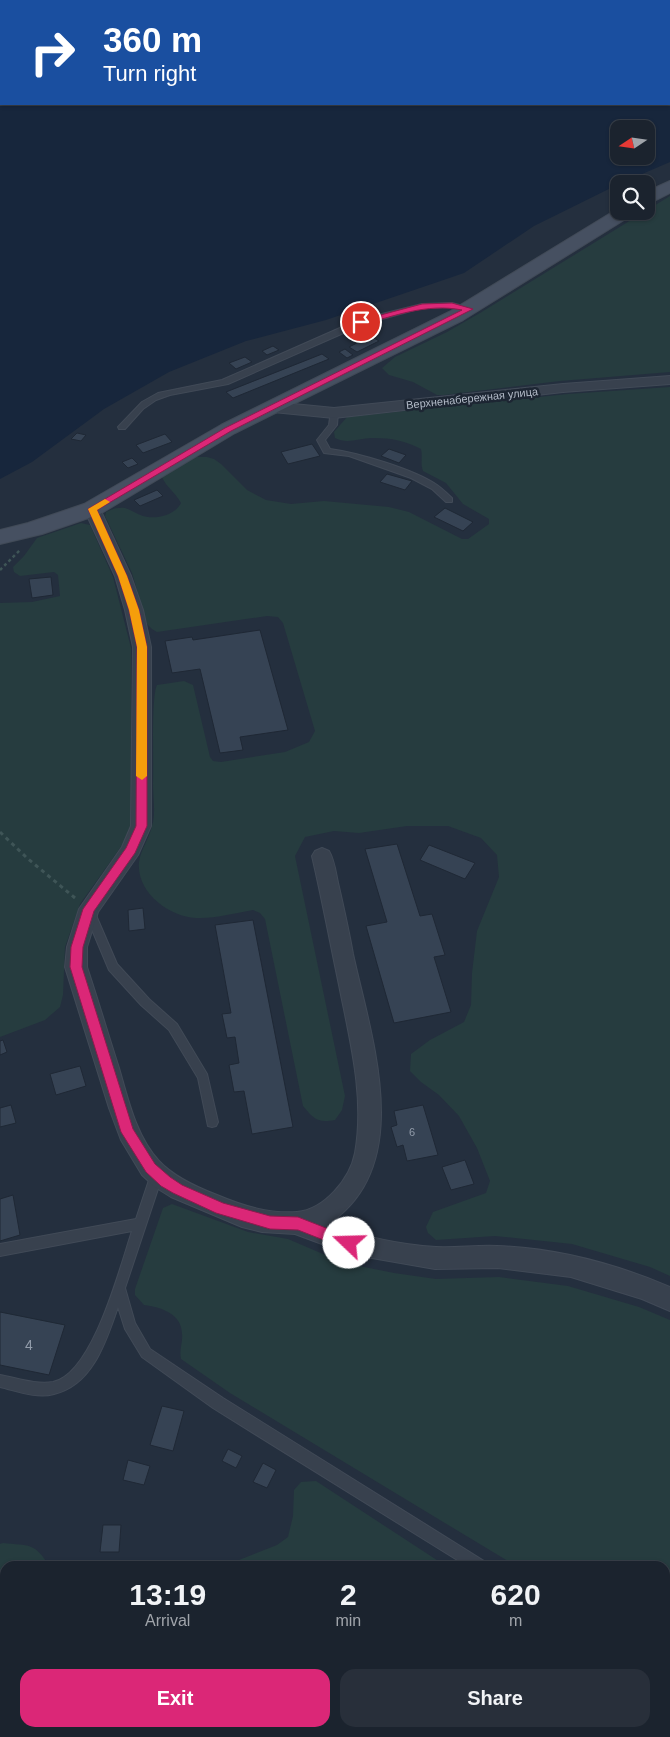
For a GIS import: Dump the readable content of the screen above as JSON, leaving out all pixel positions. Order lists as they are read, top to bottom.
{
  "streets": {
    "street": ["Верхненабережная улица"]
  },
  "house_numbers": ["6", "4"],
  "north": "left",
  "page": {
    "turn": ["360 m", "Turn right"],
    "eta": [
      "13:19",
      "Arrival",
      "2",
      "min",
      "620",
      "m"
    ],
    "buttons": ["Exit", "Share"]
  }
}
